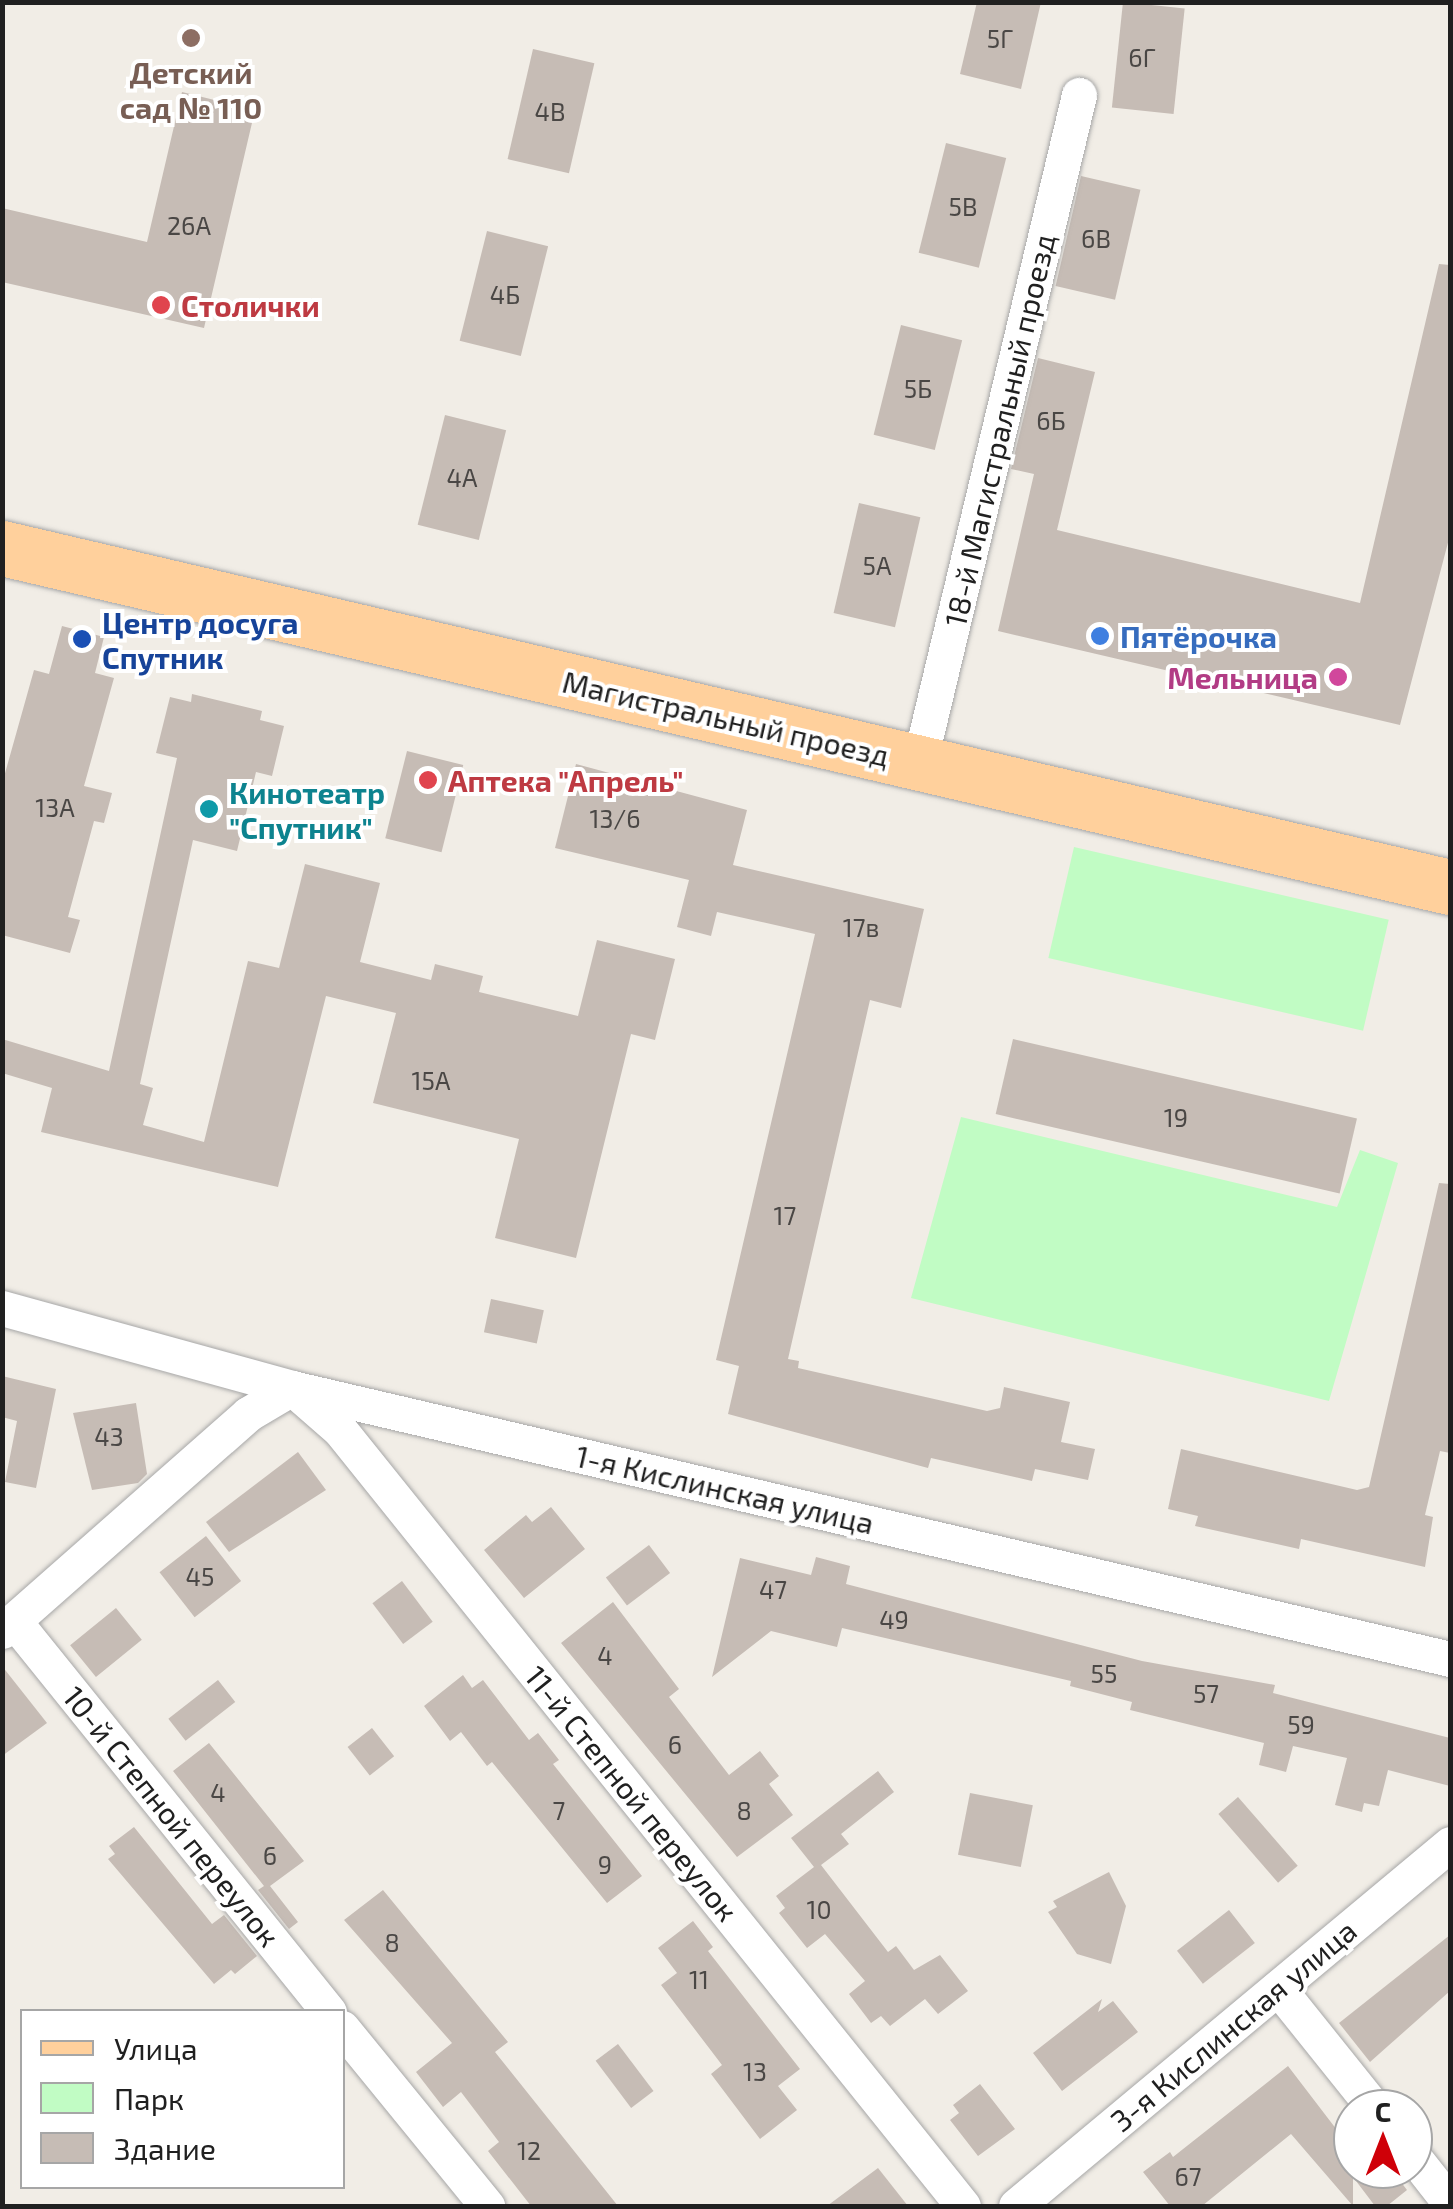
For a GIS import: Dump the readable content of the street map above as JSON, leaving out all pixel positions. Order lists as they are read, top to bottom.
{
  "streets": {
    "main road": ["Магистральный проезд"],
    "street": [
      "18-й Магистральный проезд",
      "1-я Кислинская улица",
      "11-й Степной переулок",
      "10-й Степной переулок",
      "3-я Кислинская улица"
    ]
  },
  "crossings": [
    ["18-й Магистральный проезд", "Магистральный проезд"],
    ["1-я Кислинская улица", "11-й Степной переулок"]
  ],
  "places": [
    "Детский сад № 110",
    "Столички",
    "Пятёрочка",
    "Центр досуга Спутник",
    "Мельница",
    "Аптека \"Апрель\"",
    "Кинотеатр \"Спутник\""
  ],
  "house_numbers": [
    "5Г",
    "6Г",
    "4В",
    "5В",
    "26А",
    "6В",
    "4Б",
    "5Б",
    "6Б",
    "4А",
    "5А",
    "13А",
    "13/6",
    "17в",
    "15А",
    "19",
    "17",
    "43",
    "45",
    "47",
    "49",
    "4",
    "55",
    "57",
    "59",
    "6",
    "4",
    "7",
    "8",
    "6",
    "9",
    "10",
    "8",
    "11",
    "13",
    "12",
    "67"
  ],
  "legend": ["Улица", "Парк", "Здание"],
  "north": "top"
}
